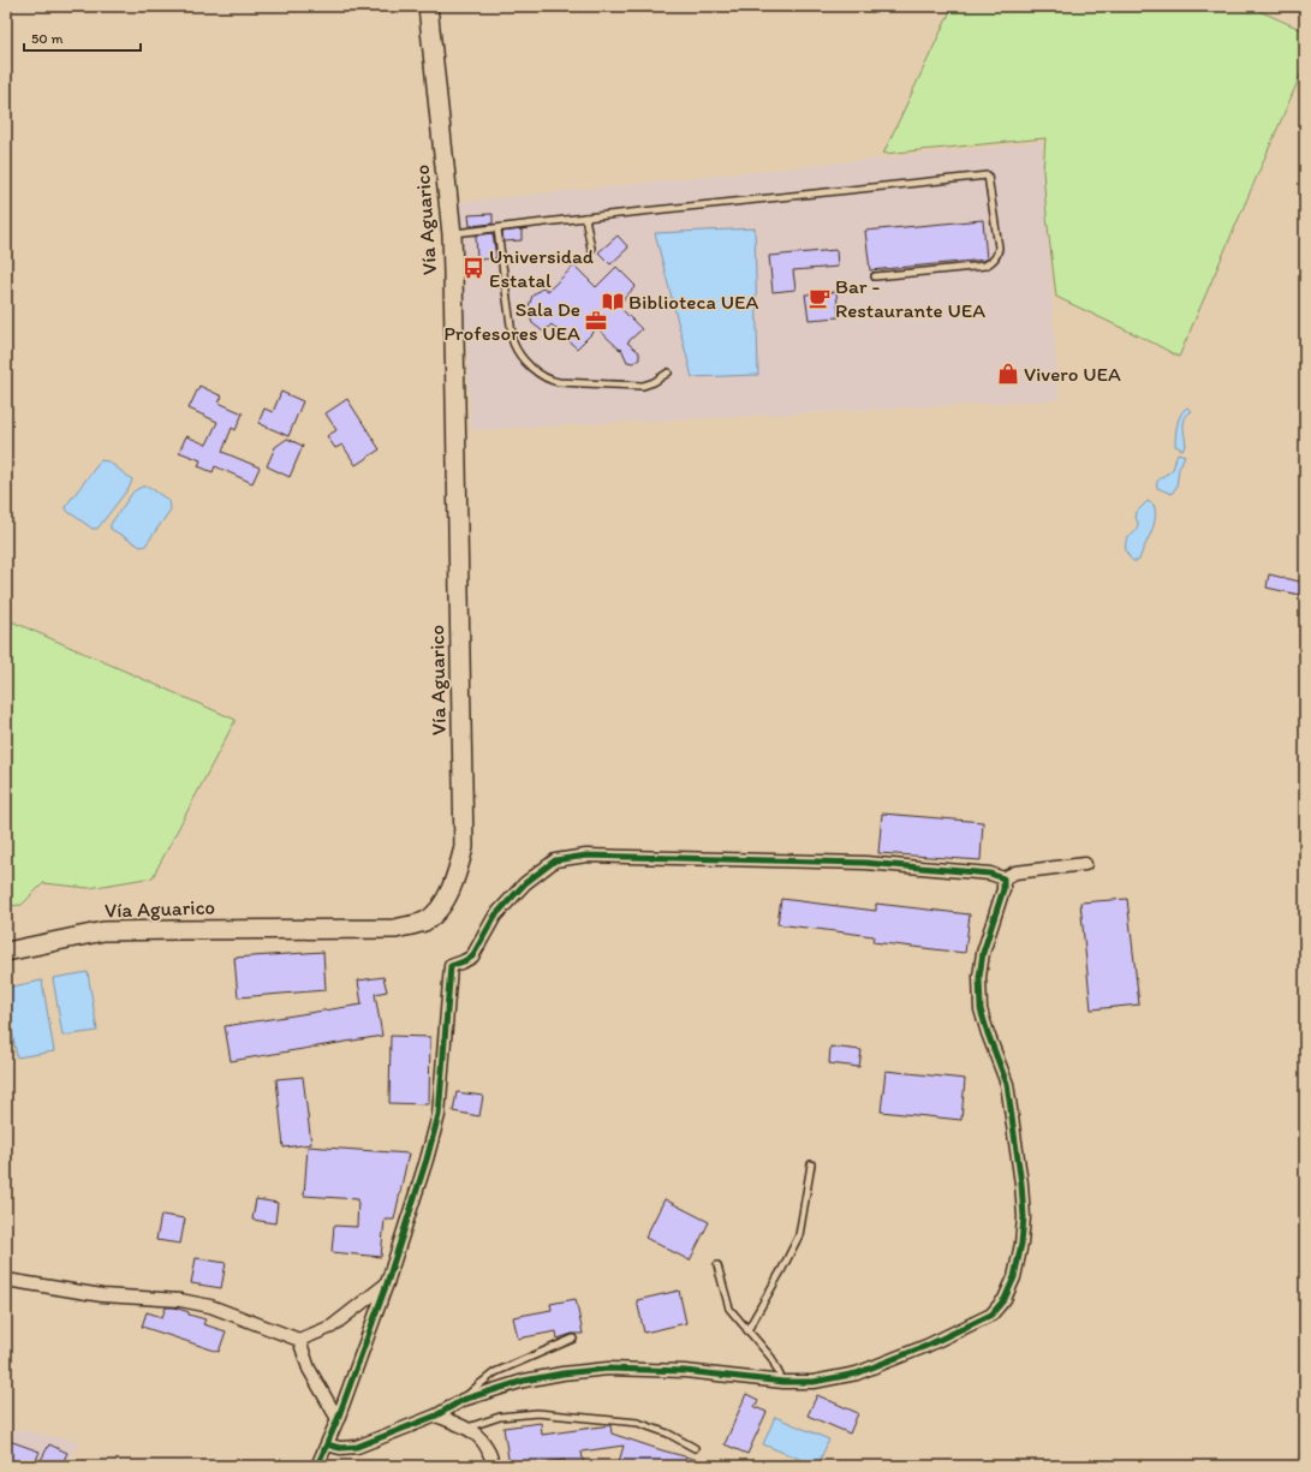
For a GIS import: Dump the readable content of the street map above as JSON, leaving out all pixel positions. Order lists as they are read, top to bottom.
{
  "streets": {
    "street": ["Vía Aguarico"]
  },
  "places": {
    "bus stop": ["Universidad Estatal"],
    "cafe": ["Bar - Restaurante UEA"],
    "library": ["Biblioteca UEA"],
    "office": ["Sala De Profesores UEA"],
    "shop": ["Vivero UEA"]
  },
  "scale_bar": "50 m"
}
